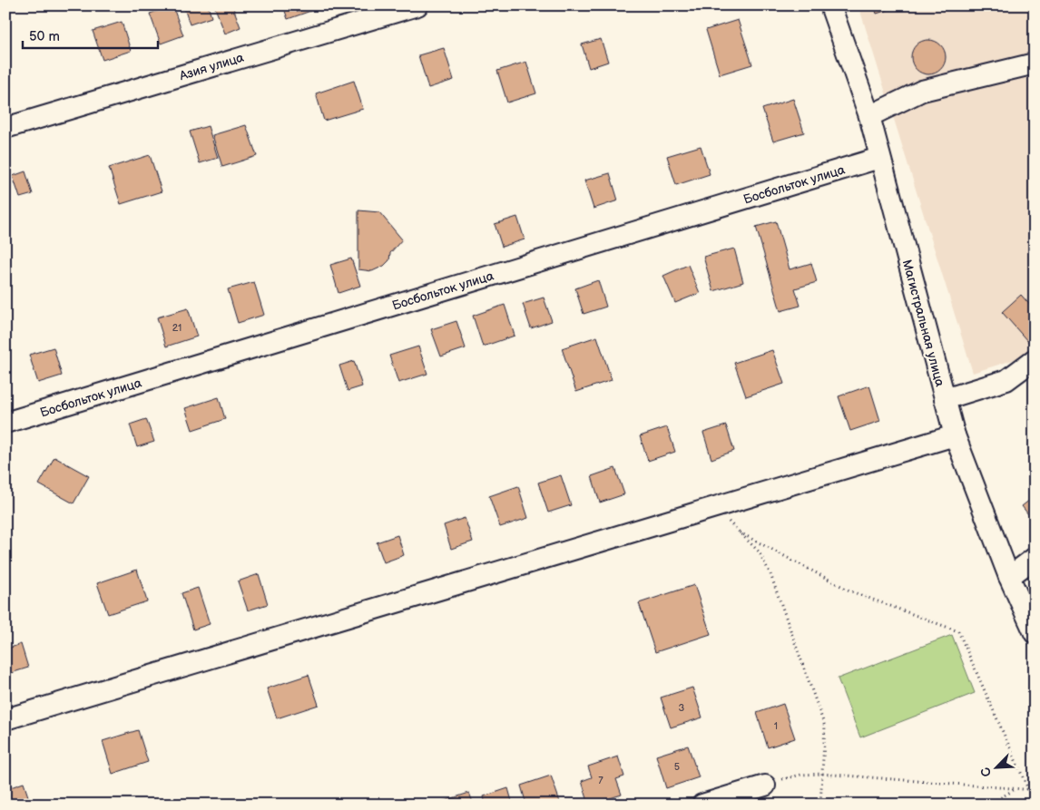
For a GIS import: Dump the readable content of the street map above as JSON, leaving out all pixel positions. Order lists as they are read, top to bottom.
{
  "streets": {
    "street": ["Азия улица", "Босбольток улица", "Магистральная улица"]
  },
  "crossings": [
    ["Босбольток улица", "Магистральная улица"]
  ],
  "house_numbers": [
    "21",
    "3",
    "1",
    "5",
    "7"
  ],
  "scale_bar": "50 m",
  "north": "bottom left"
}
